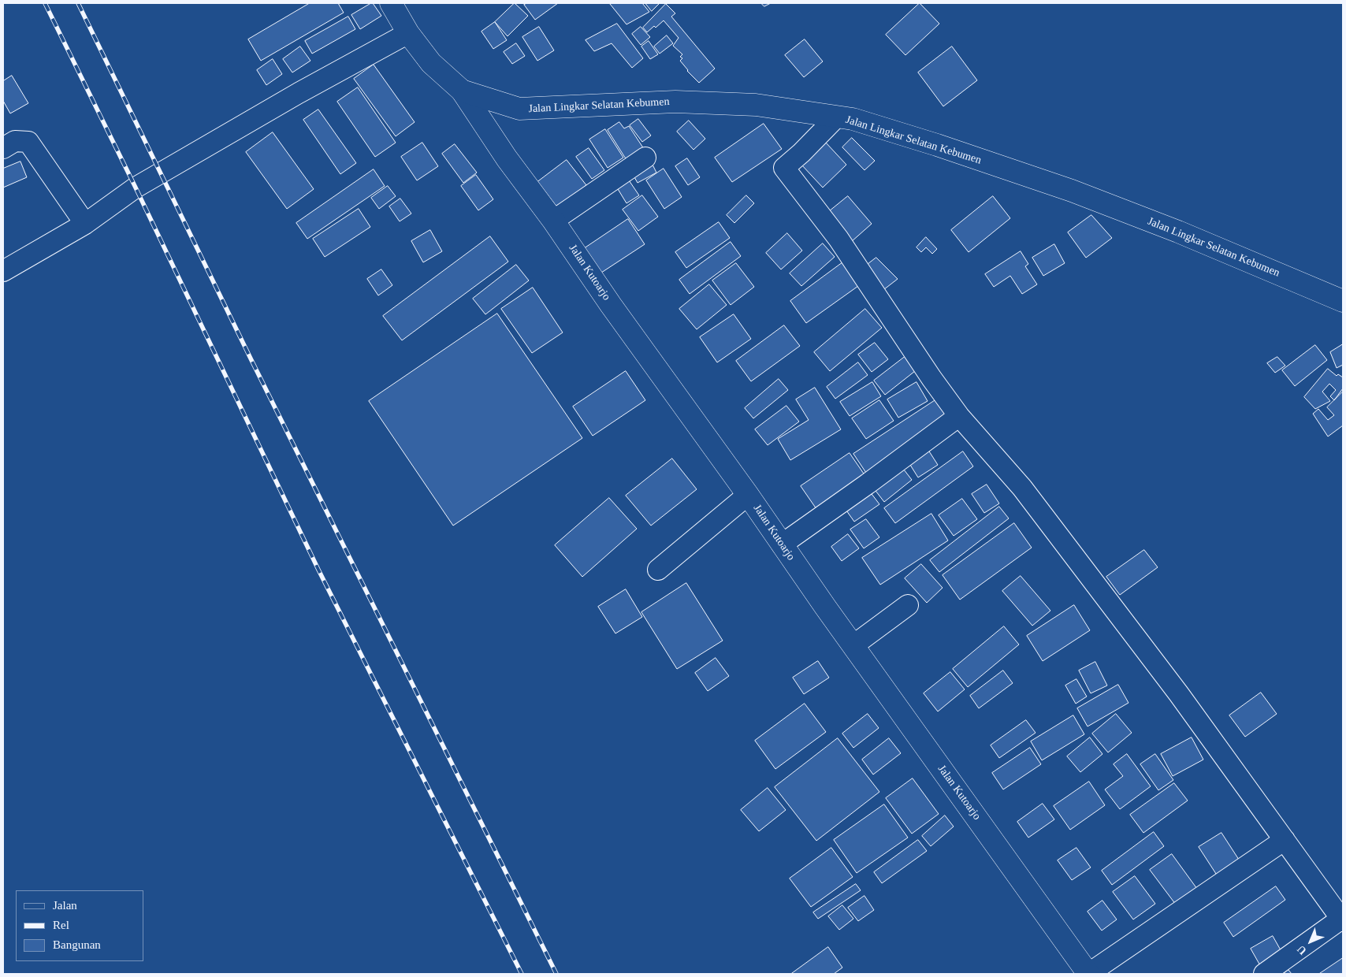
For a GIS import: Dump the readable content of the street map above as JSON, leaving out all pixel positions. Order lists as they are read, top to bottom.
{
  "streets": {
    "main road": ["Jalan Lingkar Selatan Kebumen", "Jalan Kutoarjo"]
  },
  "crossings": [
    ["Jalan Lingkar Selatan Kebumen", "Jalan Kutoarjo"]
  ],
  "legend": ["Jalan", "Rel", "Bangunan"],
  "north": "bottom left"
}
